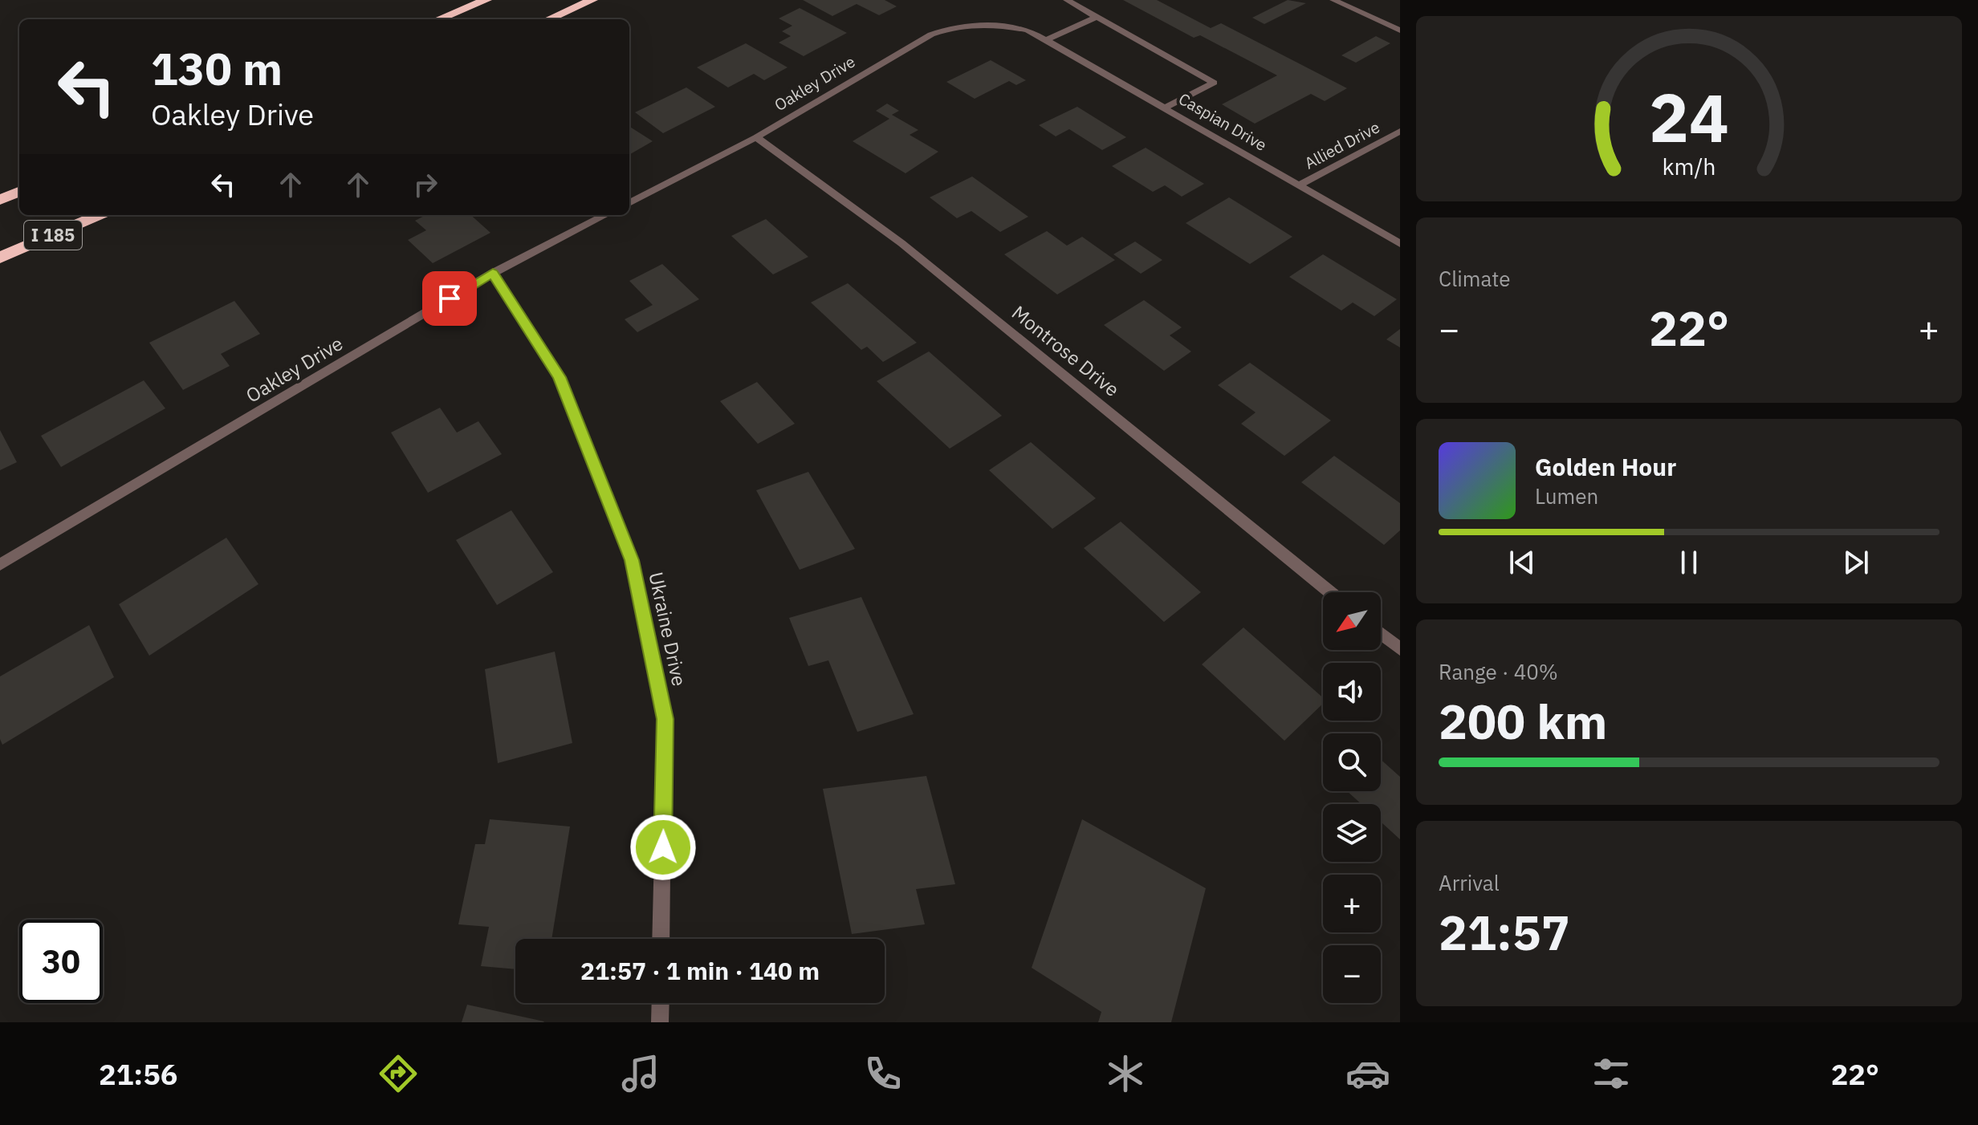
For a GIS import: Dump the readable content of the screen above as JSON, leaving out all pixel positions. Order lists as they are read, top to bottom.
{
  "streets": {
    "highway": ["I 185"],
    "street": [
      "Oakley Drive",
      "Caspian Drive",
      "Allied Drive",
      "Montrose Drive",
      "Ukraine Drive"
    ]
  },
  "crossings": [
    ["Oakley Drive", "Caspian Drive"],
    ["Oakley Drive", "Montrose Drive"],
    ["Oakley Drive", "Ukraine Drive"],
    ["Caspian Drive", "Allied Drive"]
  ],
  "north": "bottom left",
  "page": {
    "turn": ["130 m", "Oakley Drive"],
    "tile": [
      "Climate",
      ["Range · 40%", "200 km"],
      ["Arrival", "21:57"]
    ],
    "heat": ["−", "22°", "+"],
    "song": ["Golden Hour", "Lumen"],
    "map_buttons": ["+", "−"],
    "limit": "30",
    "trip": "21:57 · 1 min · 140 m",
    "tabs": ["21:56", "22°"],
    "gauge": ["24", "km/h"]
  }
}
